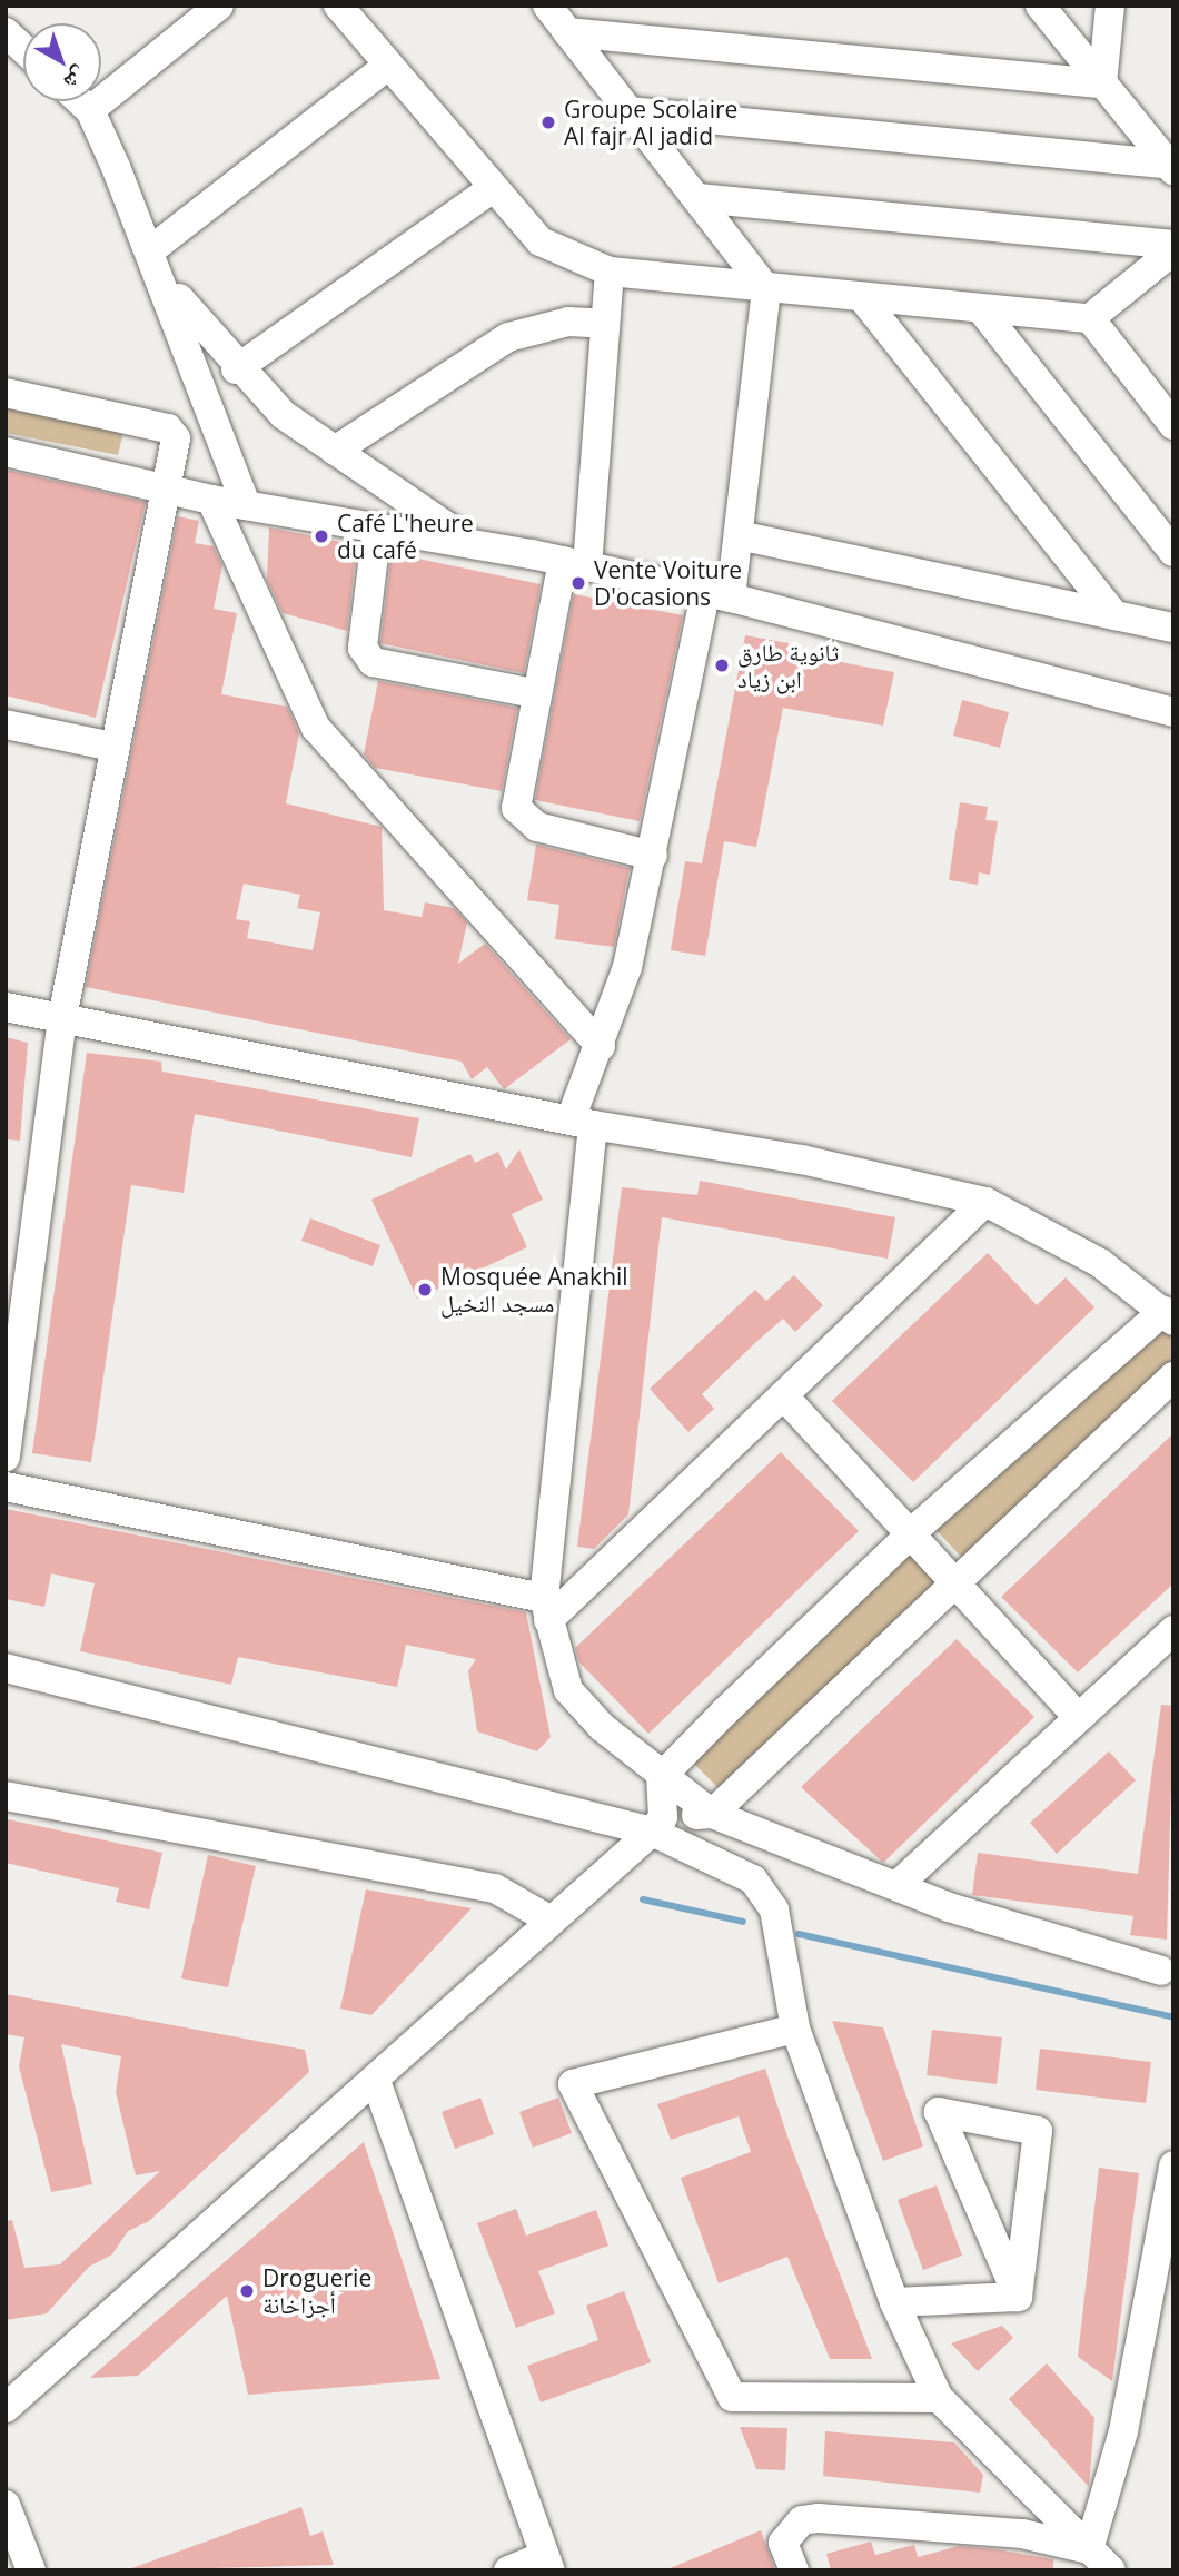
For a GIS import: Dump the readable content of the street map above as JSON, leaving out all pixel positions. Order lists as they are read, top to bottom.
{
  "places": [
    "Groupe Scolaire Al fajr Al jadid",
    "Café L'heure du café",
    "Vente Voiture D'ocasions",
    "ثانوية طارق ابن زياد",
    "Mosquée Anakhil مسجد النخيل",
    "Droguerie أجزاخانة"
  ],
  "north": "bottom right"
}
